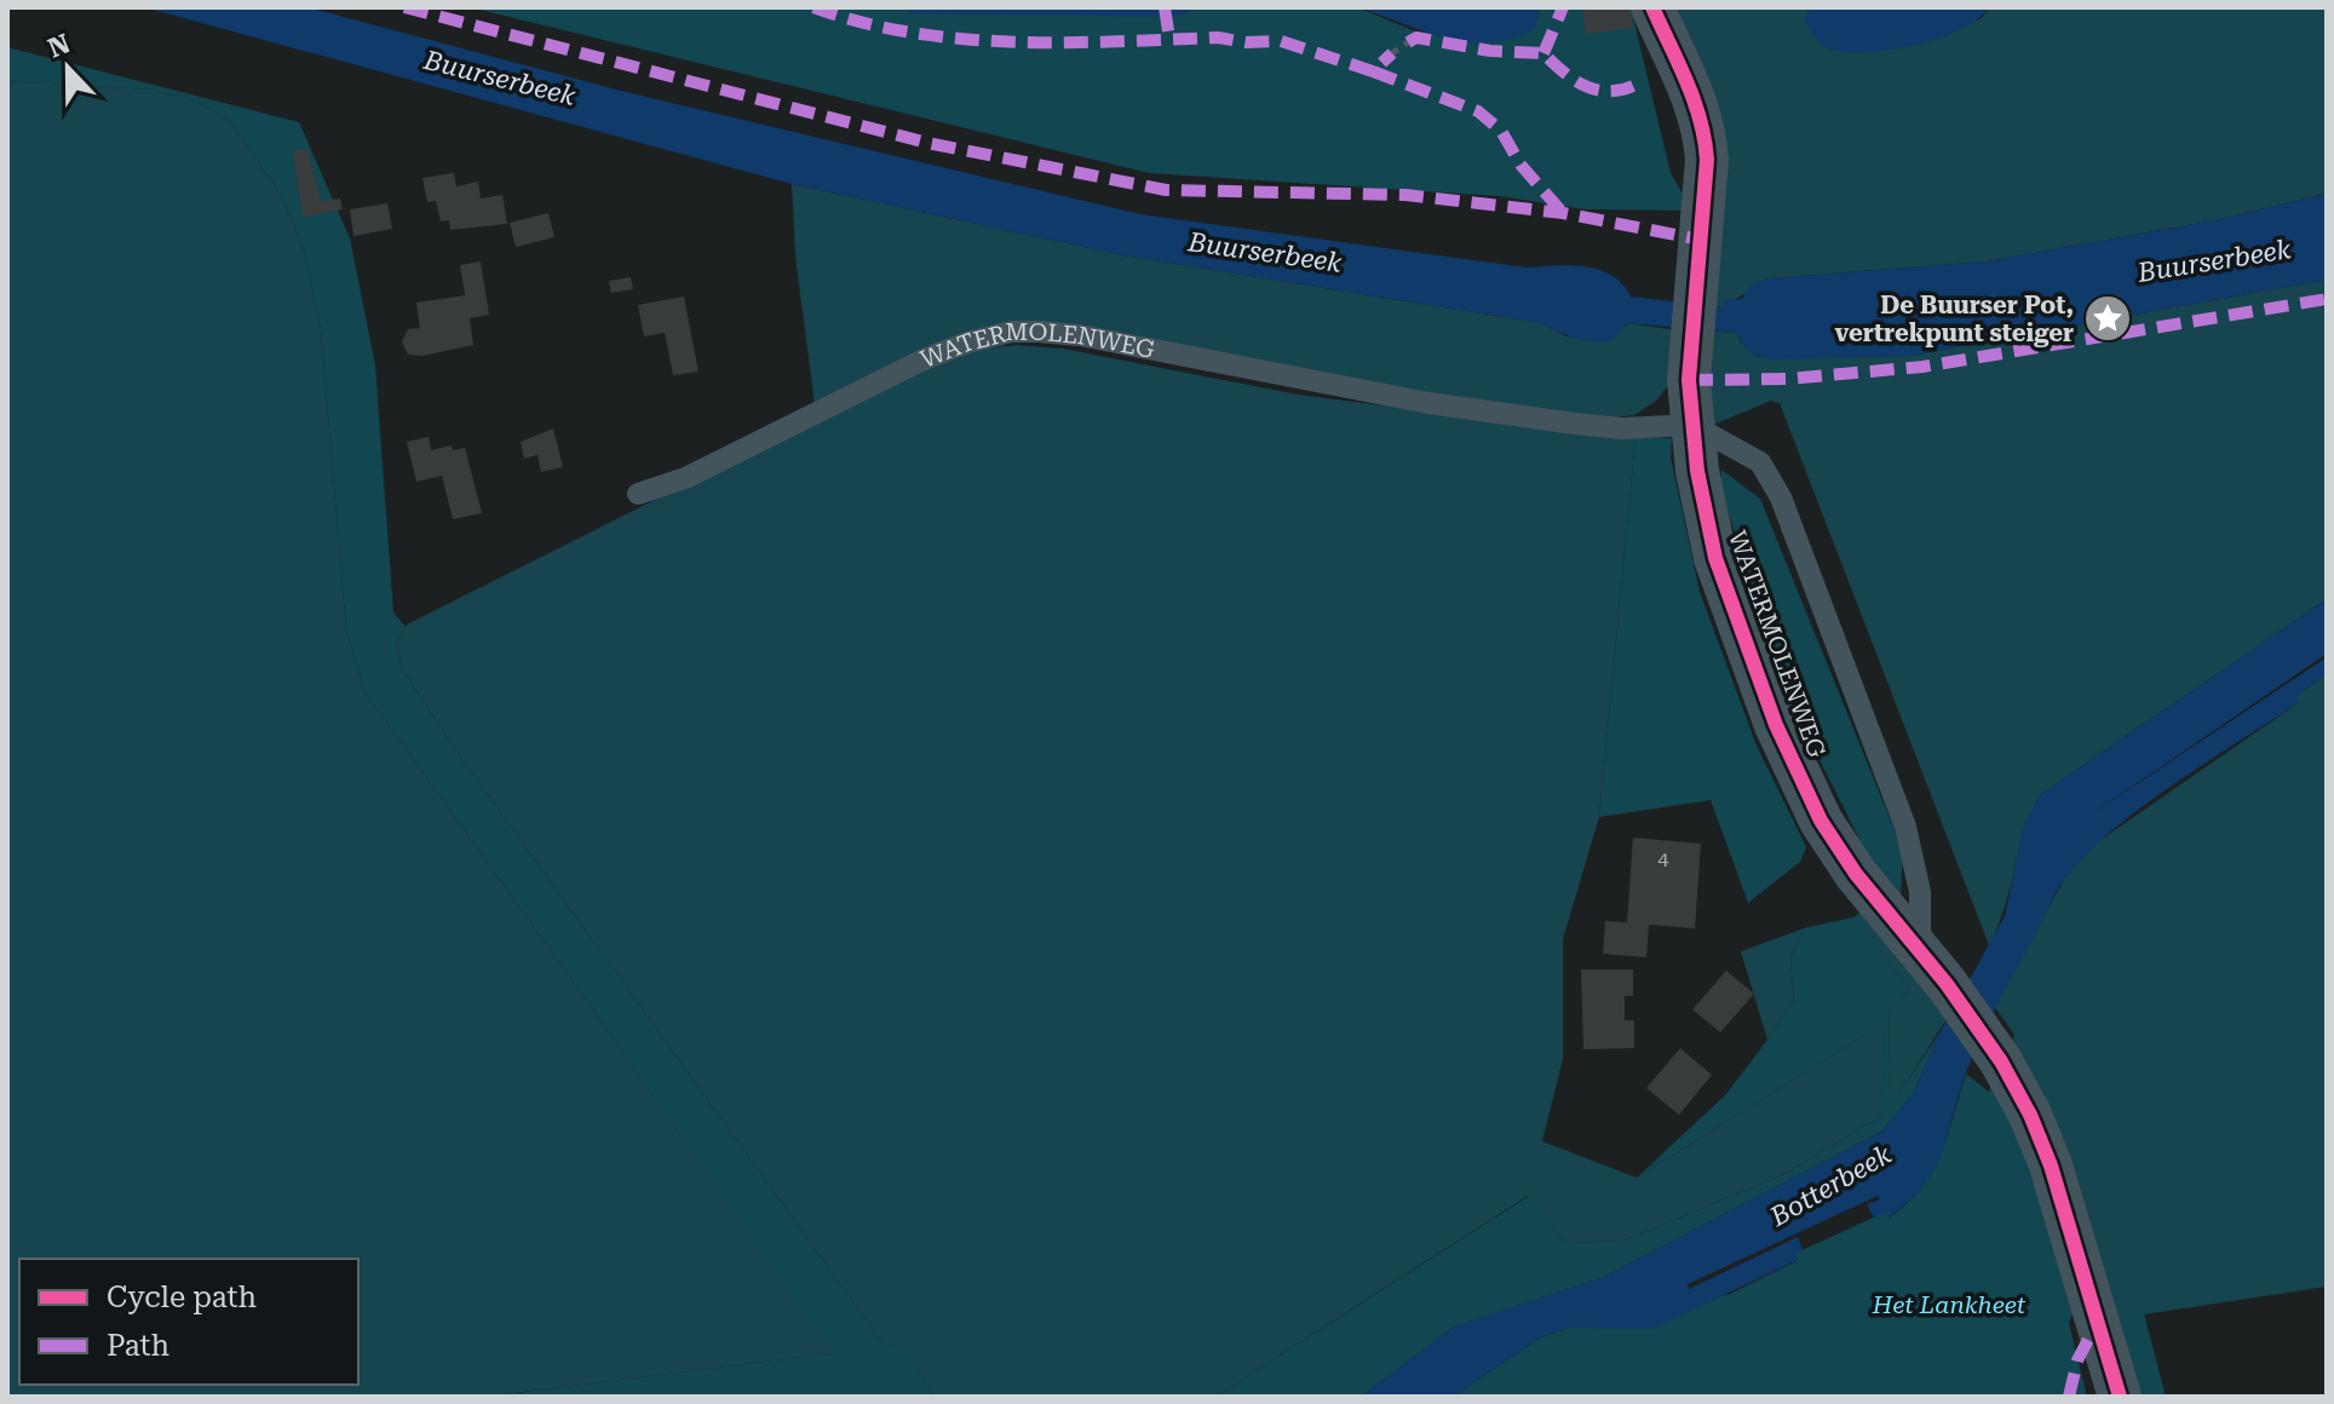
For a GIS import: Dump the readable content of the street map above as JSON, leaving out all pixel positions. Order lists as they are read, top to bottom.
{
  "streets": {
    "street": ["WATERMOLENWEG"]
  },
  "water": ["Buurserbeek", "Botterbeek"],
  "parks": ["Het Lankheet"],
  "places": {
    "place": ["De Buurser Pot, vertrekpunt steiger"]
  },
  "house_numbers": ["4"],
  "legend": ["Cycle path", "Path"],
  "north": "top"
}
